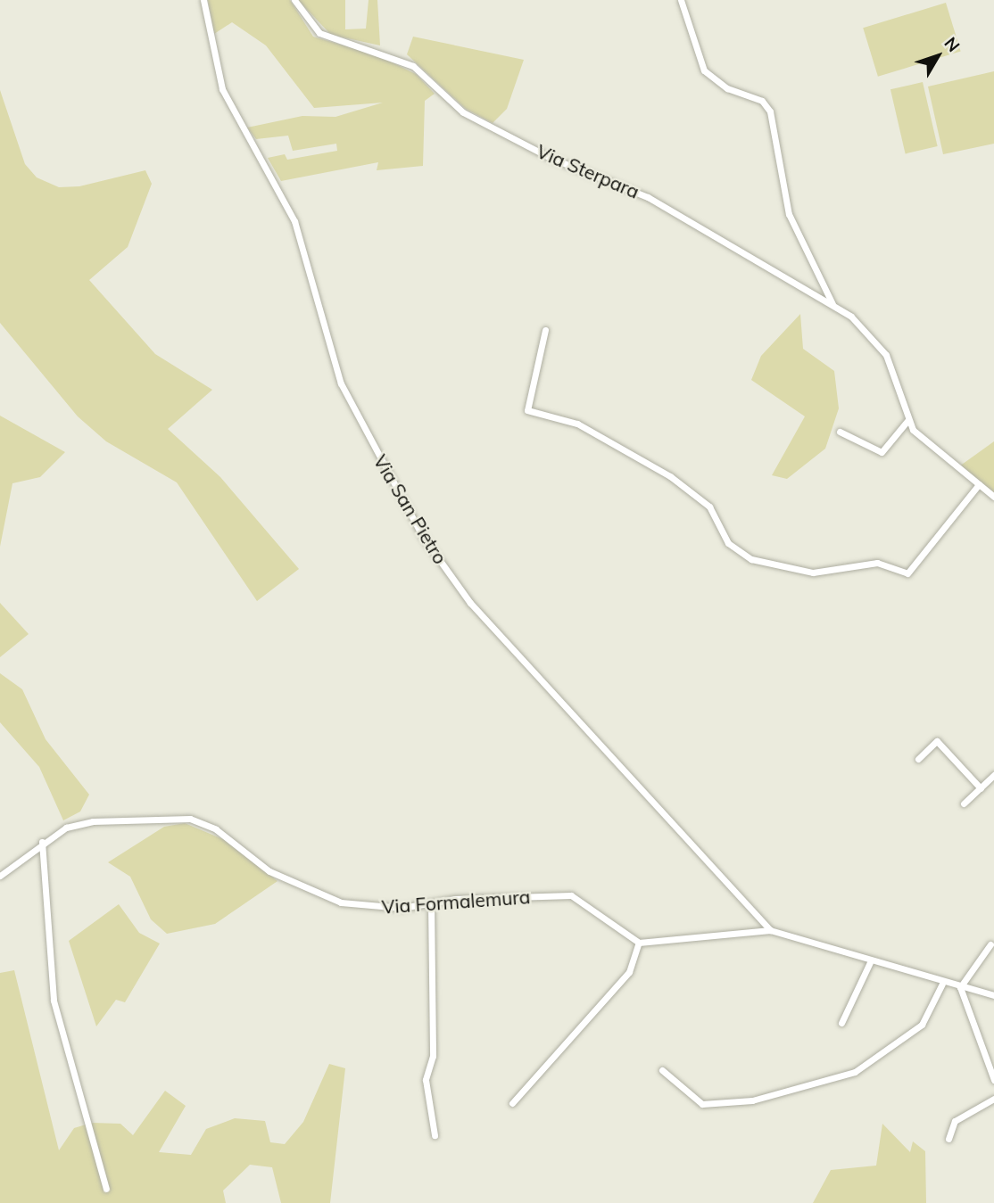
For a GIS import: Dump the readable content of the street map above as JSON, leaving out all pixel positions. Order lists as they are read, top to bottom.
{
  "streets": {
    "street": ["Via Sterpara", "Via San Pietro", "Via Formalemura"]
  },
  "north": "top right"
}
